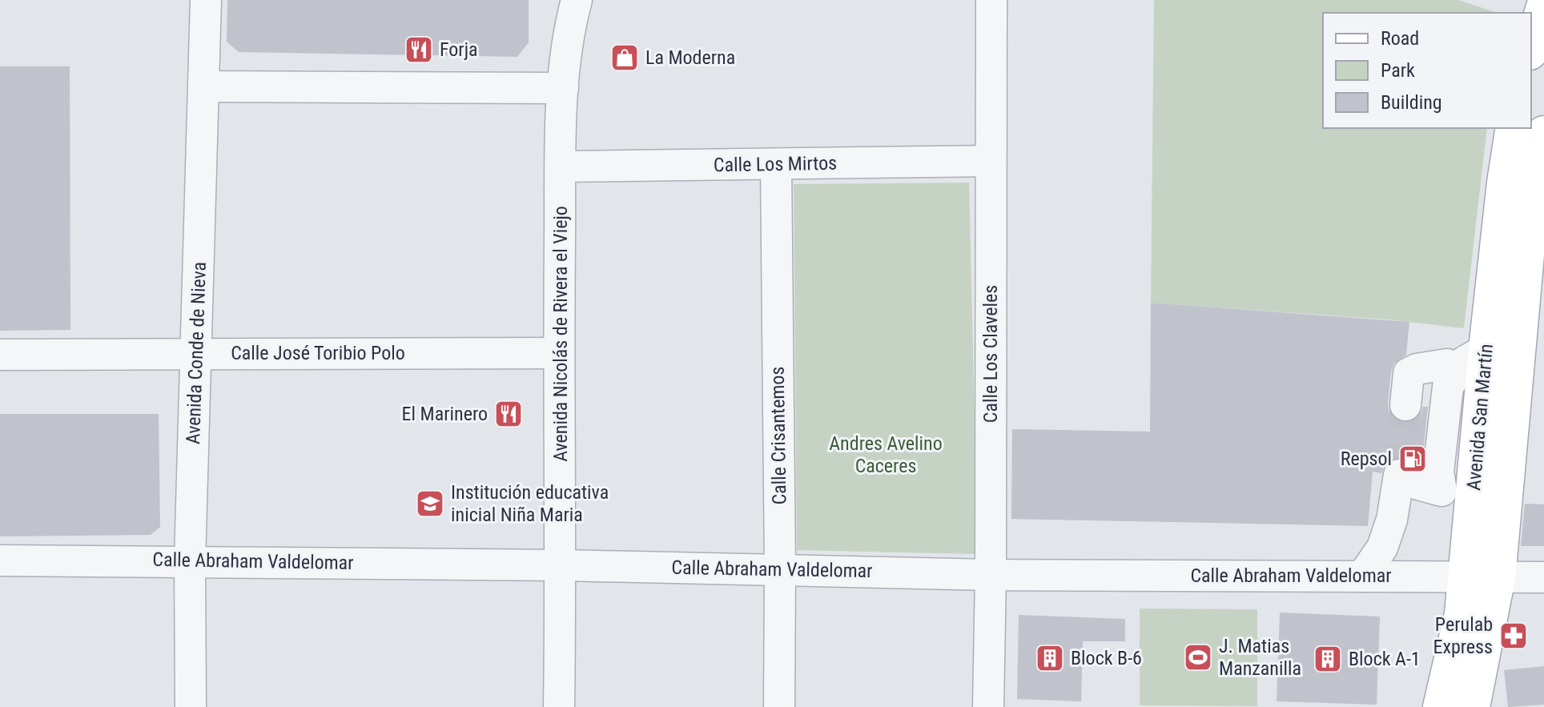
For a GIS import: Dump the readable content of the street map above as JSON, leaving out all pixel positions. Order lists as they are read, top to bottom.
{
  "streets": {
    "main road": ["Avenida San Martín"],
    "street": [
      "Calle Los Mirtos",
      "Avenida Nicolás de Rivera el Viejo",
      "Avenida Conde de Nieva",
      "Calle José Toribio Polo",
      "Calle Los Claveles",
      "Calle Crisantemos",
      "Calle Abraham Valdelomar"
    ]
  },
  "crossings": [
    ["Calle Los Mirtos", "Avenida Nicolás de Rivera el Viejo"],
    ["Calle Los Mirtos", "Calle Los Claveles"],
    ["Calle Los Mirtos", "Calle Crisantemos"],
    ["Avenida Nicolás de Rivera el Viejo", "Calle José Toribio Polo"],
    ["Avenida Nicolás de Rivera el Viejo", "Calle Abraham Valdelomar"],
    ["Avenida Conde de Nieva", "Calle José Toribio Polo"],
    ["Avenida Conde de Nieva", "Calle Abraham Valdelomar"],
    ["Calle Los Claveles", "Calle Abraham Valdelomar"],
    ["Avenida San Martín", "Calle Abraham Valdelomar"],
    ["Calle Crisantemos", "Calle Abraham Valdelomar"]
  ],
  "parks": ["Andres Avelino Caceres"],
  "places": {
    "restaurant": ["Forja", "El Marinero"],
    "shop": ["La Moderna"],
    "fuel station": ["Repsol"],
    "school or university": ["Institución educativa inicial Niña Maria"],
    "pharmacy": ["Perulab Express"],
    "sports": ["J. Matias Manzanilla"],
    "building": ["Block B-6", "Block A-1"]
  },
  "legend": ["Road", "Park", "Building"]
}
